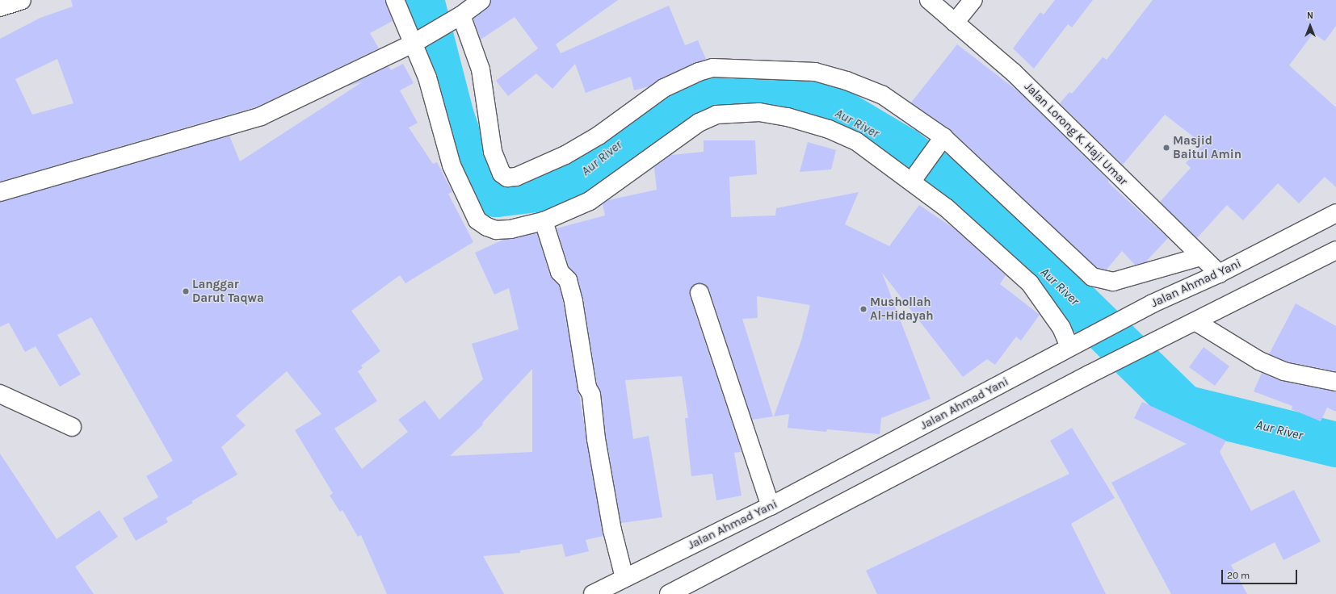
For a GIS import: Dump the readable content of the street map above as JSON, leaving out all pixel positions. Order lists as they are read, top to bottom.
{
  "streets": {
    "main road": ["Jalan Lorong K. Haji Umar", "Jalan Ahmad Yani"]
  },
  "crossings": [
    ["Jalan Lorong K. Haji Umar", "Jalan Ahmad Yani"]
  ],
  "water": ["Aur River"],
  "places": ["Masjid Baitul Amin", "Langgar Darut Taqwa", "Mushollah Al-Hidayah"],
  "scale_bar": "20 m",
  "north": "top"
}
